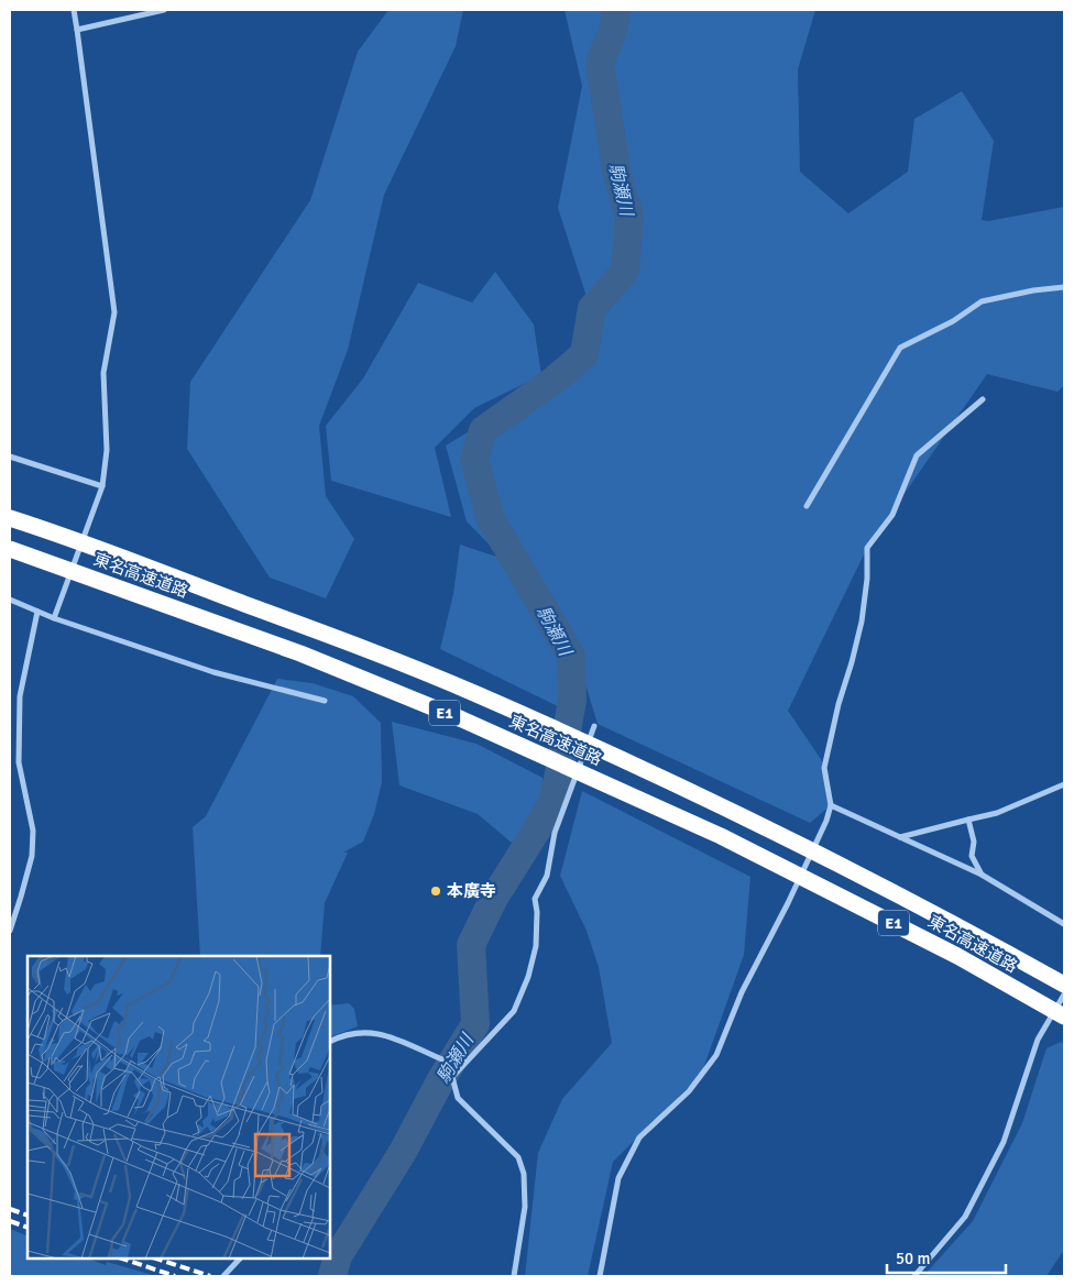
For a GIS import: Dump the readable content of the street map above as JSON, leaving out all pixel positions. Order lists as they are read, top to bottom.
{
  "streets": {
    "highway": ["東名高速道路", "E1"]
  },
  "water": ["駒瀬川"],
  "places": ["本廣寺"],
  "scale_bar": "50 m"
}
